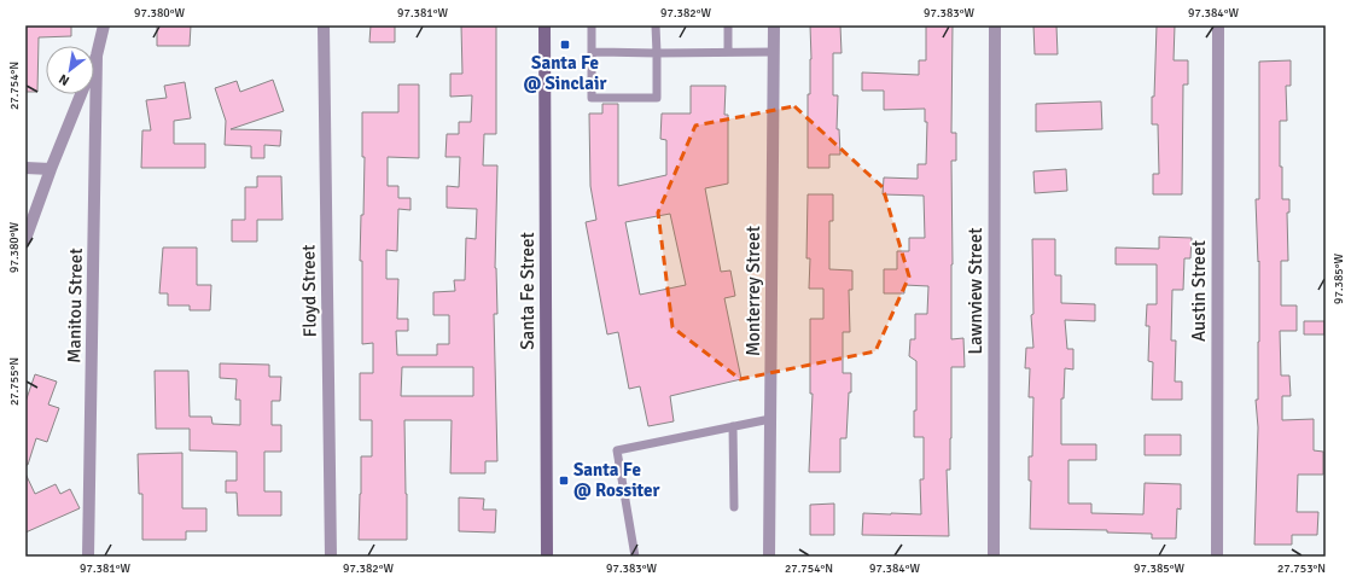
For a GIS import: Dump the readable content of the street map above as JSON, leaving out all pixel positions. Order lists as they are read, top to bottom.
{
  "streets": {
    "main road": ["Santa Fe Street"],
    "street": [
      "Floyd Street",
      "Monterrey Street",
      "Lawnview Street",
      "Austin Street",
      "Manitou Street"
    ]
  },
  "places": {
    "transit": ["Santa Fe @ Sinclair", "Santa Fe @ Rossiter"]
  },
  "north": "bottom left",
  "coordinates": [
    "97.380°W",
    "97.381°W",
    "97.382°W",
    "97.383°W",
    "97.384°W",
    "27.754°N",
    "97.385°W",
    "27.755°N",
    "27.753°N"
  ]
}
